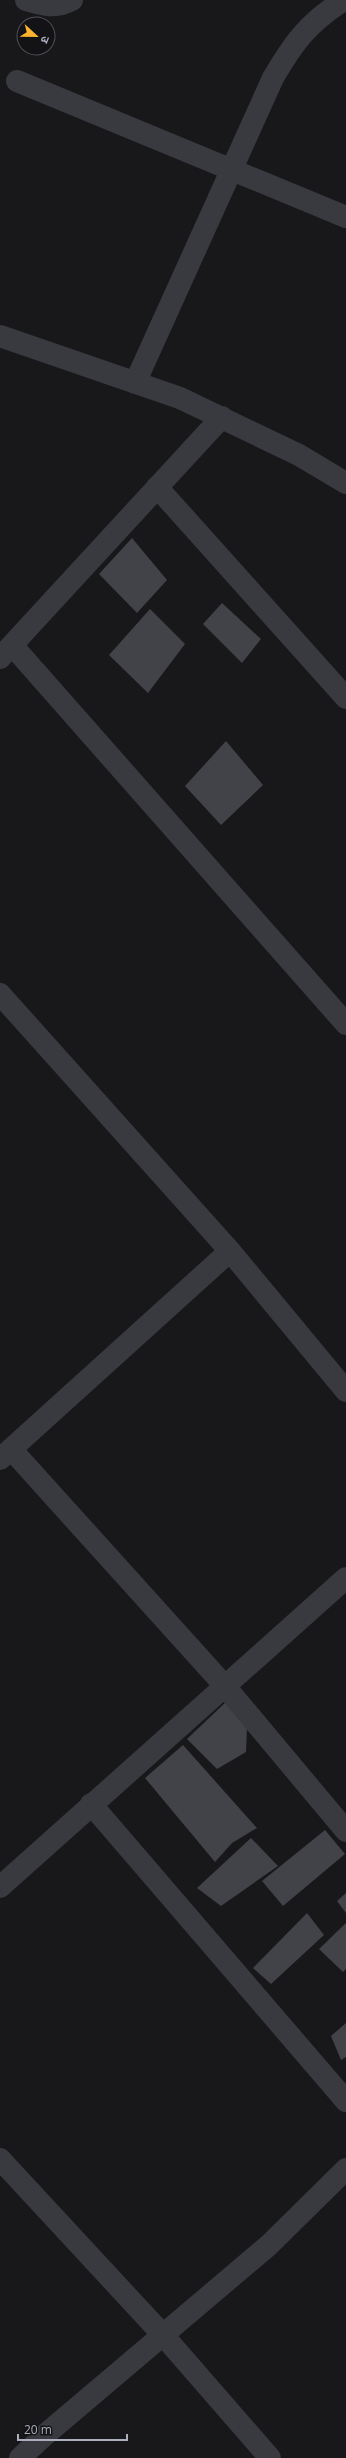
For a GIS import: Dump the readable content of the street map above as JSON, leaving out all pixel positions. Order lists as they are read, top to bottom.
{
  "scale_bar": "20 m",
  "north": "right"
}
